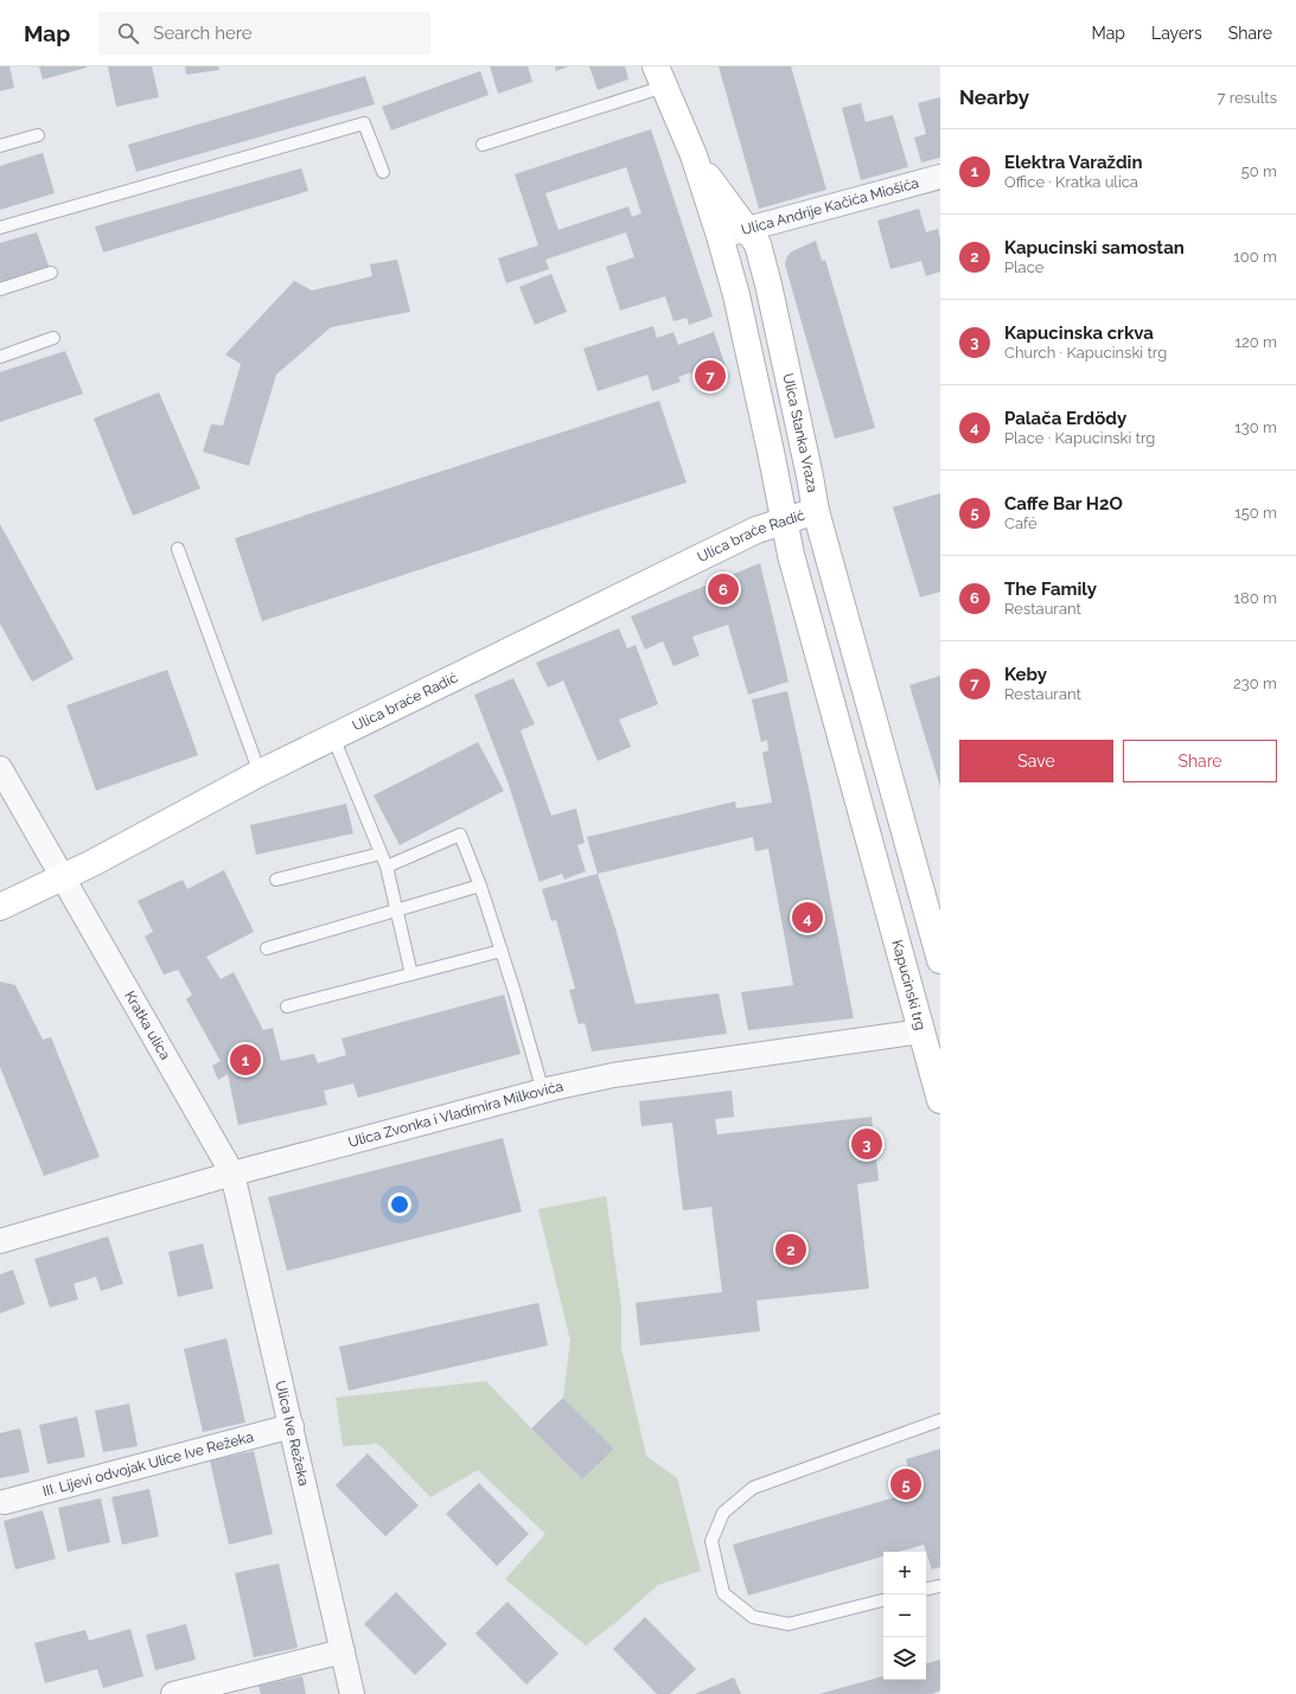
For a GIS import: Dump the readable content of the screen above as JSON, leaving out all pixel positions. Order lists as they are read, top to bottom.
{
  "streets": {
    "main road": ["Ulica Stanka Vraza", "Ulica braće Radić", "Kapucinski trg"],
    "street": [
      "Ulica Andrije Kačića Miošića",
      "Kratka ulica",
      "Ulica Zvonka i Vladimira Milkovića",
      "Ulica Ive Režeka",
      "III. Lijevi odvojak Ulice Ive Režeka"
    ]
  },
  "crossings": [
    ["Ulica Andrije Kačića Miošića", "Ulica Stanka Vraza"],
    ["Ulica Stanka Vraza", "Ulica braće Radić"],
    ["Ulica Stanka Vraza", "Kapucinski trg"],
    ["Ulica braće Radić", "Kratka ulica"],
    ["Kapucinski trg", "Ulica Zvonka i Vladimira Milkovića"],
    ["Kratka ulica", "Ulica Zvonka i Vladimira Milkovića"],
    ["Kratka ulica", "Ulica Ive Režeka"],
    ["Ulica Zvonka i Vladimira Milkovića", "Ulica Ive Režeka"],
    ["Ulica Ive Režeka", "III. Lijevi odvojak Ulice Ive Režeka"]
  ],
  "page": {
    "header": "Map",
    "search": "Search here",
    "nav": ["Map", "Layers", "Share"],
    "heading": ["Nearby", "7 results"],
    "list": [
      {
        "mark": "1",
        "name": "Elektra Varaždin",
        "note": "Office · Kratka ulica",
        "value": "50 m"
      },
      {
        "mark": "2",
        "name": "Kapucinski samostan",
        "note": "Place",
        "value": "100 m"
      },
      {
        "mark": "3",
        "name": "Kapucinska crkva",
        "note": "Church · Kapucinski trg",
        "value": "120 m"
      },
      {
        "mark": "4",
        "name": "Palača Erdödy",
        "note": "Place · Kapucinski trg",
        "value": "130 m"
      },
      {
        "mark": "5",
        "name": "Caffe Bar H2O",
        "note": "Café",
        "value": "150 m"
      },
      {
        "mark": "6",
        "name": "The Family",
        "note": "Restaurant",
        "value": "180 m"
      },
      {
        "mark": "7",
        "name": "Keby",
        "note": "Restaurant",
        "value": "230 m"
      }
    ],
    "pins": [
      "7",
      "6",
      "4",
      "1",
      "3",
      "2",
      "5"
    ],
    "buttons": ["Save", "Share"],
    "map_buttons": ["+", "−"]
  }
}
